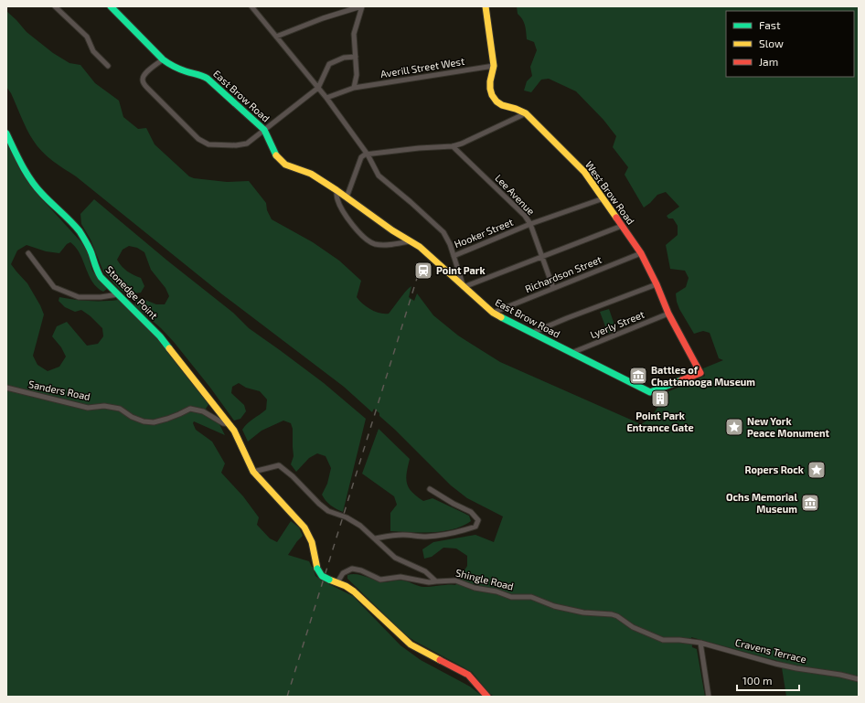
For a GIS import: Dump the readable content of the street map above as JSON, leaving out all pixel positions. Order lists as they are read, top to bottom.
{
  "streets": {
    "street": [
      "Averill Street West",
      "East Brow Road",
      "West Brow Road",
      "Lee Avenue",
      "Hooker Street",
      "Richardson Street",
      "Stonedge Point",
      "Lyerly Street",
      "Sanders Road",
      "Shingle Road",
      "Cravens Terrace"
    ]
  },
  "crossings": [
    ["Averill Street West", "West Brow Road"],
    ["East Brow Road", "West Brow Road"],
    ["East Brow Road", "Richardson Street"],
    ["East Brow Road", "Lyerly Street"],
    ["West Brow Road", "Hooker Street"],
    ["West Brow Road", "Richardson Street"],
    ["West Brow Road", "Lyerly Street"],
    ["Lee Avenue", "Hooker Street"],
    ["Lee Avenue", "Richardson Street"],
    ["Stonedge Point", "Sanders Road"],
    ["Stonedge Point", "Shingle Road"],
    ["Shingle Road", "Cravens Terrace"]
  ],
  "places": {
    "station": ["Point Park"],
    "museum": ["Battles of Chattanooga Museum", "Ochs Memorial Museum"],
    "building": ["Point Park Entrance Gate"],
    "place": ["New York Peace Monument", "Ropers Rock"]
  },
  "legend": ["Fast", "Slow", "Jam"],
  "scale_bar": "100 m"
}
